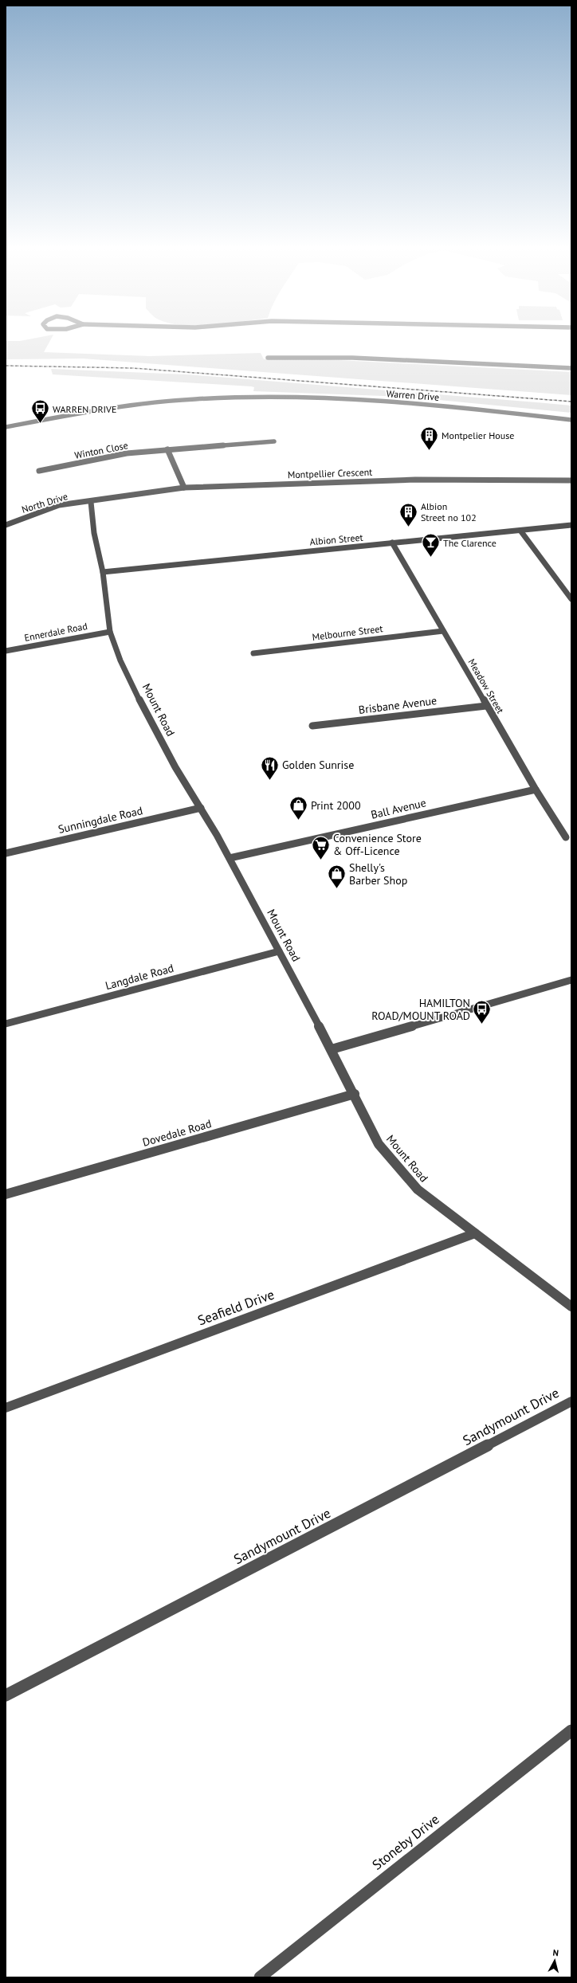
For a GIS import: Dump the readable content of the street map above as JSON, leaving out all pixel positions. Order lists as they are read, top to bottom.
{
  "streets": {
    "street": [
      "Warren Drive",
      "Winton Close",
      "Montpellier Crescent",
      "North Drive",
      "Albion Street",
      "Ennerdale Road",
      "Melbourne Street",
      "Meadow Street",
      "Brisbane Avenue",
      "Mount Road",
      "Ball Avenue",
      "Sunningdale Road",
      "Langdale Road",
      "Dovedale Road",
      "Seafield Drive",
      "Sandymount Drive",
      "Stoneby Drive"
    ]
  },
  "crossings": [
    ["Montpellier Crescent", "North Drive"],
    ["Montpellier Crescent", "Mount Road"],
    ["North Drive", "Mount Road"],
    ["Albion Street", "Meadow Street"],
    ["Albion Street", "Mount Road"],
    ["Ennerdale Road", "Mount Road"],
    ["Melbourne Street", "Meadow Street"],
    ["Meadow Street", "Brisbane Avenue"],
    ["Meadow Street", "Ball Avenue"],
    ["Mount Road", "Ball Avenue"],
    ["Mount Road", "Sunningdale Road"],
    ["Mount Road", "Langdale Road"],
    ["Mount Road", "Dovedale Road"],
    ["Mount Road", "Seafield Drive"]
  ],
  "places": {
    "bus stop": ["WARREN DRIVE", "HAMILTON ROAD/MOUNT ROAD"],
    "building": ["Montpelier House", "Albion Street no 102"],
    "bar": ["The Clarence"],
    "restaurant": ["Golden Sunrise"],
    "shop": ["Print 2000", "Shelly's Barber Shop"],
    "supermarket": ["Convenience Store & Off-Licence"]
  },
  "north": "top"
}
